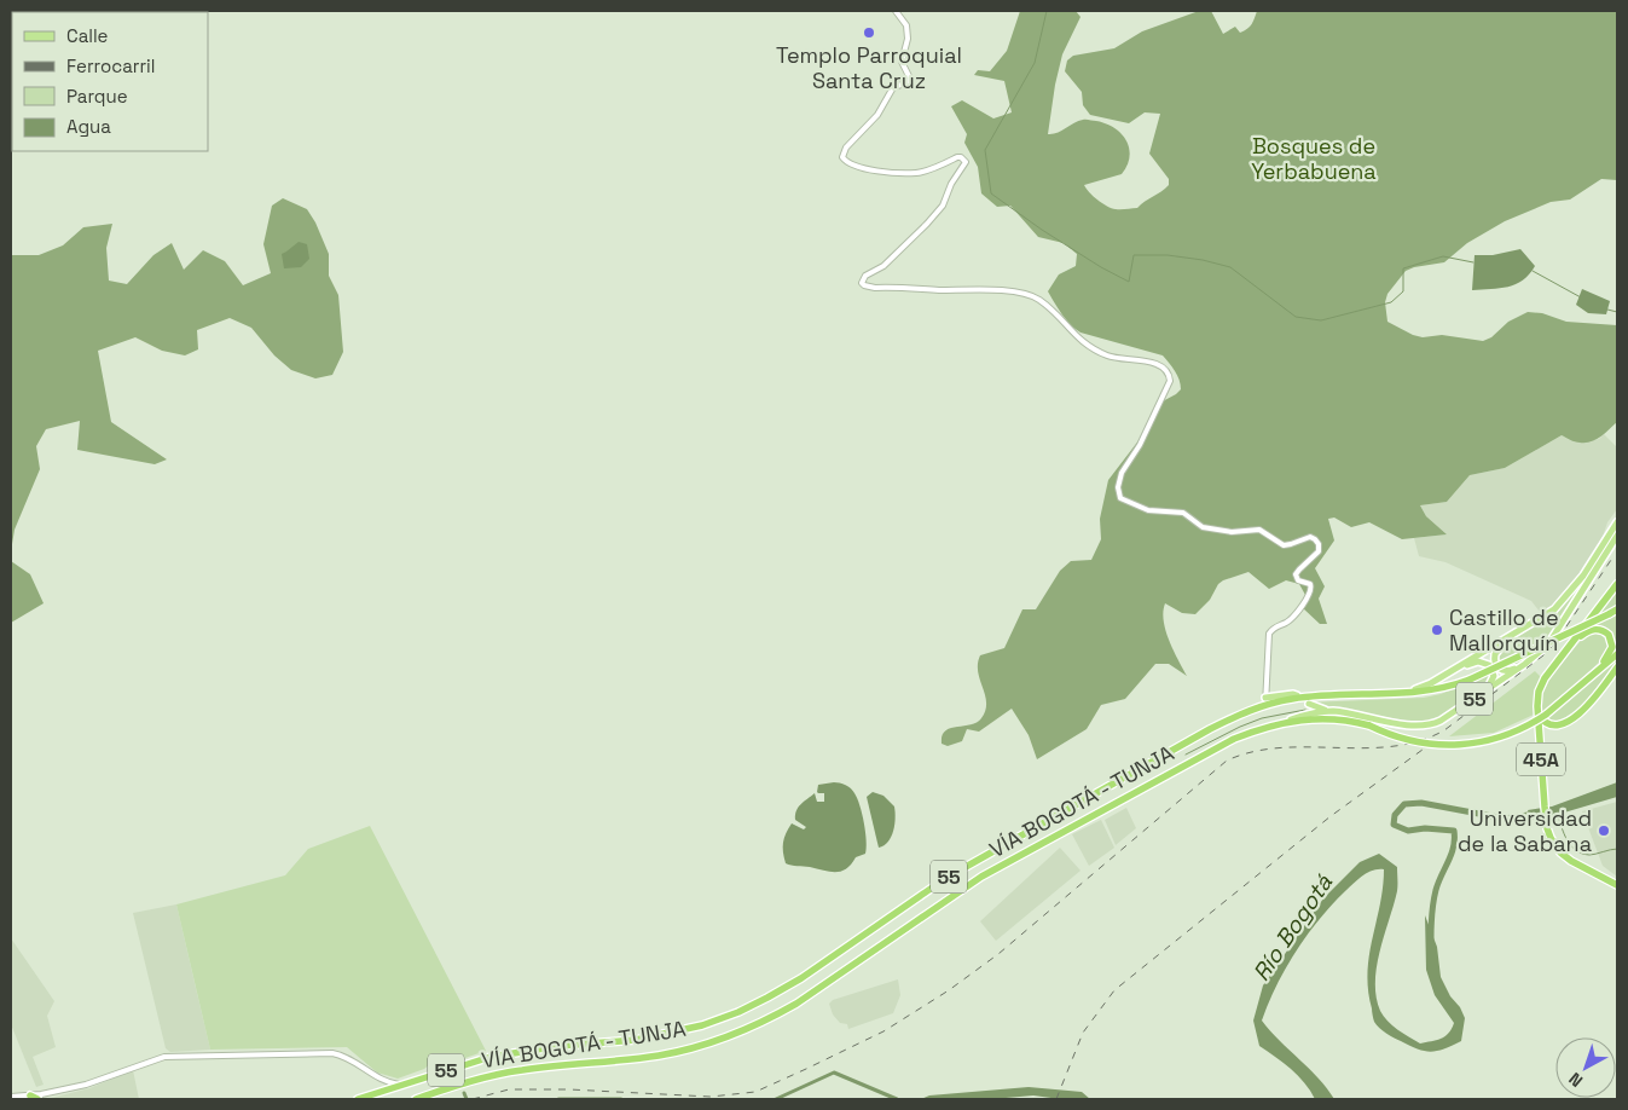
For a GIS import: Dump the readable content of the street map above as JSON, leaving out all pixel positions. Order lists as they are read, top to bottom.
{
  "streets": {
    "highway": ["55", "45A", "VÍA BOGOTÁ - TUNJA"]
  },
  "crossings": [
    ["55", "VÍA BOGOTÁ - TUNJA"]
  ],
  "water": ["Río Bogotá"],
  "parks": ["Bosques de Yerbabuena"],
  "places": ["Templo Parroquial Santa Cruz", "Castillo de Mallorquín", "Universidad de la Sabana"],
  "legend": [
    "Calle",
    "Ferrocarril",
    "Parque",
    "Agua"
  ],
  "north": "bottom left"
}
